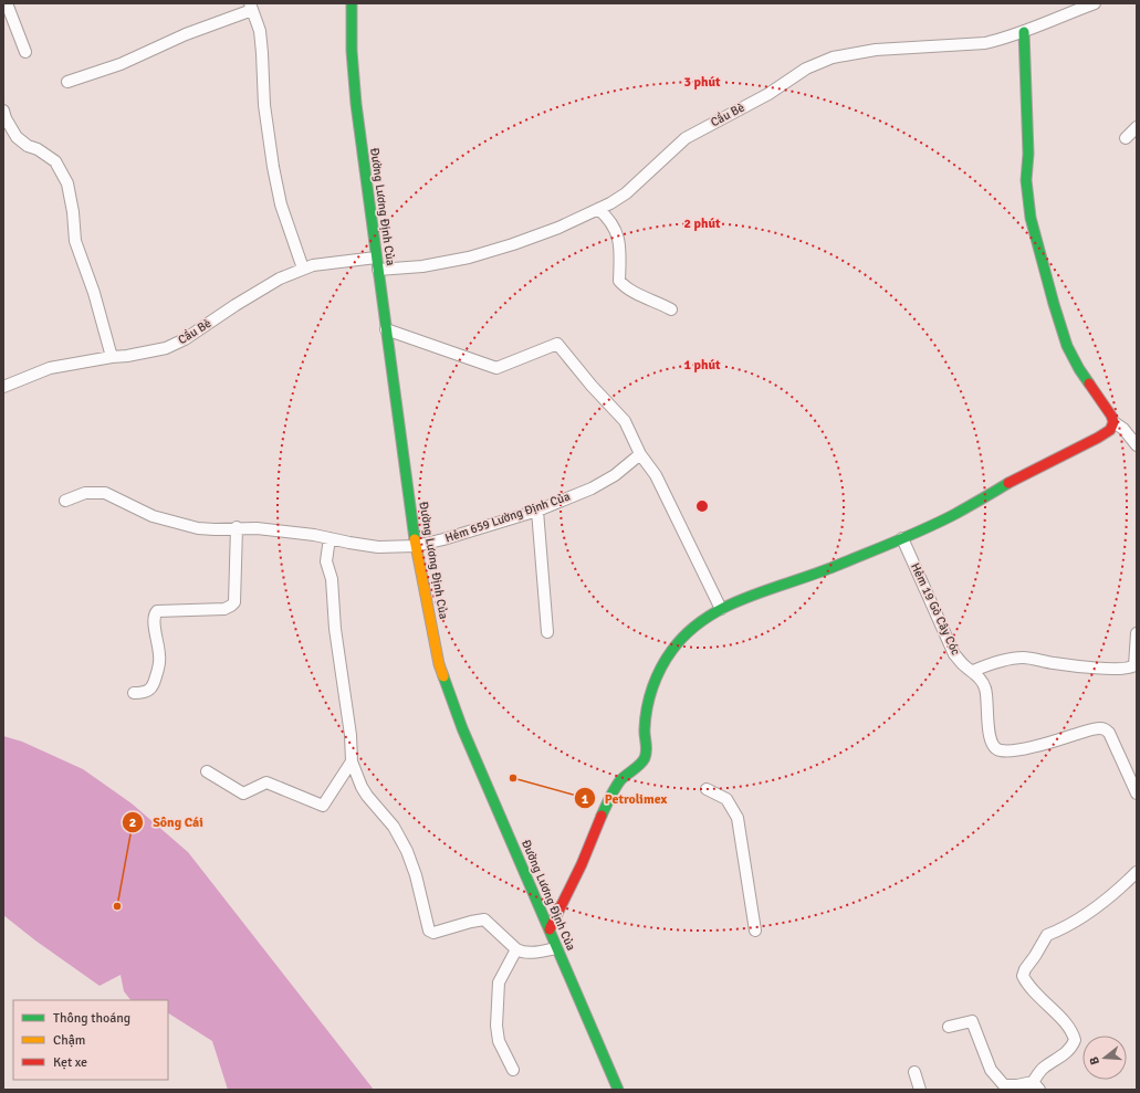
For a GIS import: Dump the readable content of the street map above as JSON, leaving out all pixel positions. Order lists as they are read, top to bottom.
{
  "streets": {
    "street": [
      "Cầu Bè",
      "Đường Lương Định Của",
      "Hẻm 659 Lường Định Của",
      "Hẻm 19 Gò Cây Cóc"
    ]
  },
  "crossings": [
    ["Cầu Bè", "Đường Lương Định Của"],
    ["Đường Lương Định Của", "Hẻm 659 Lường Định Của"]
  ],
  "places": ["Petrolimex", "Sông Cái"],
  "legend": ["Thông thoáng", "Chậm", "Kẹt xe"],
  "north": "left",
  "rings": ["3 phút", "2 phút", "1 phút"]
}
